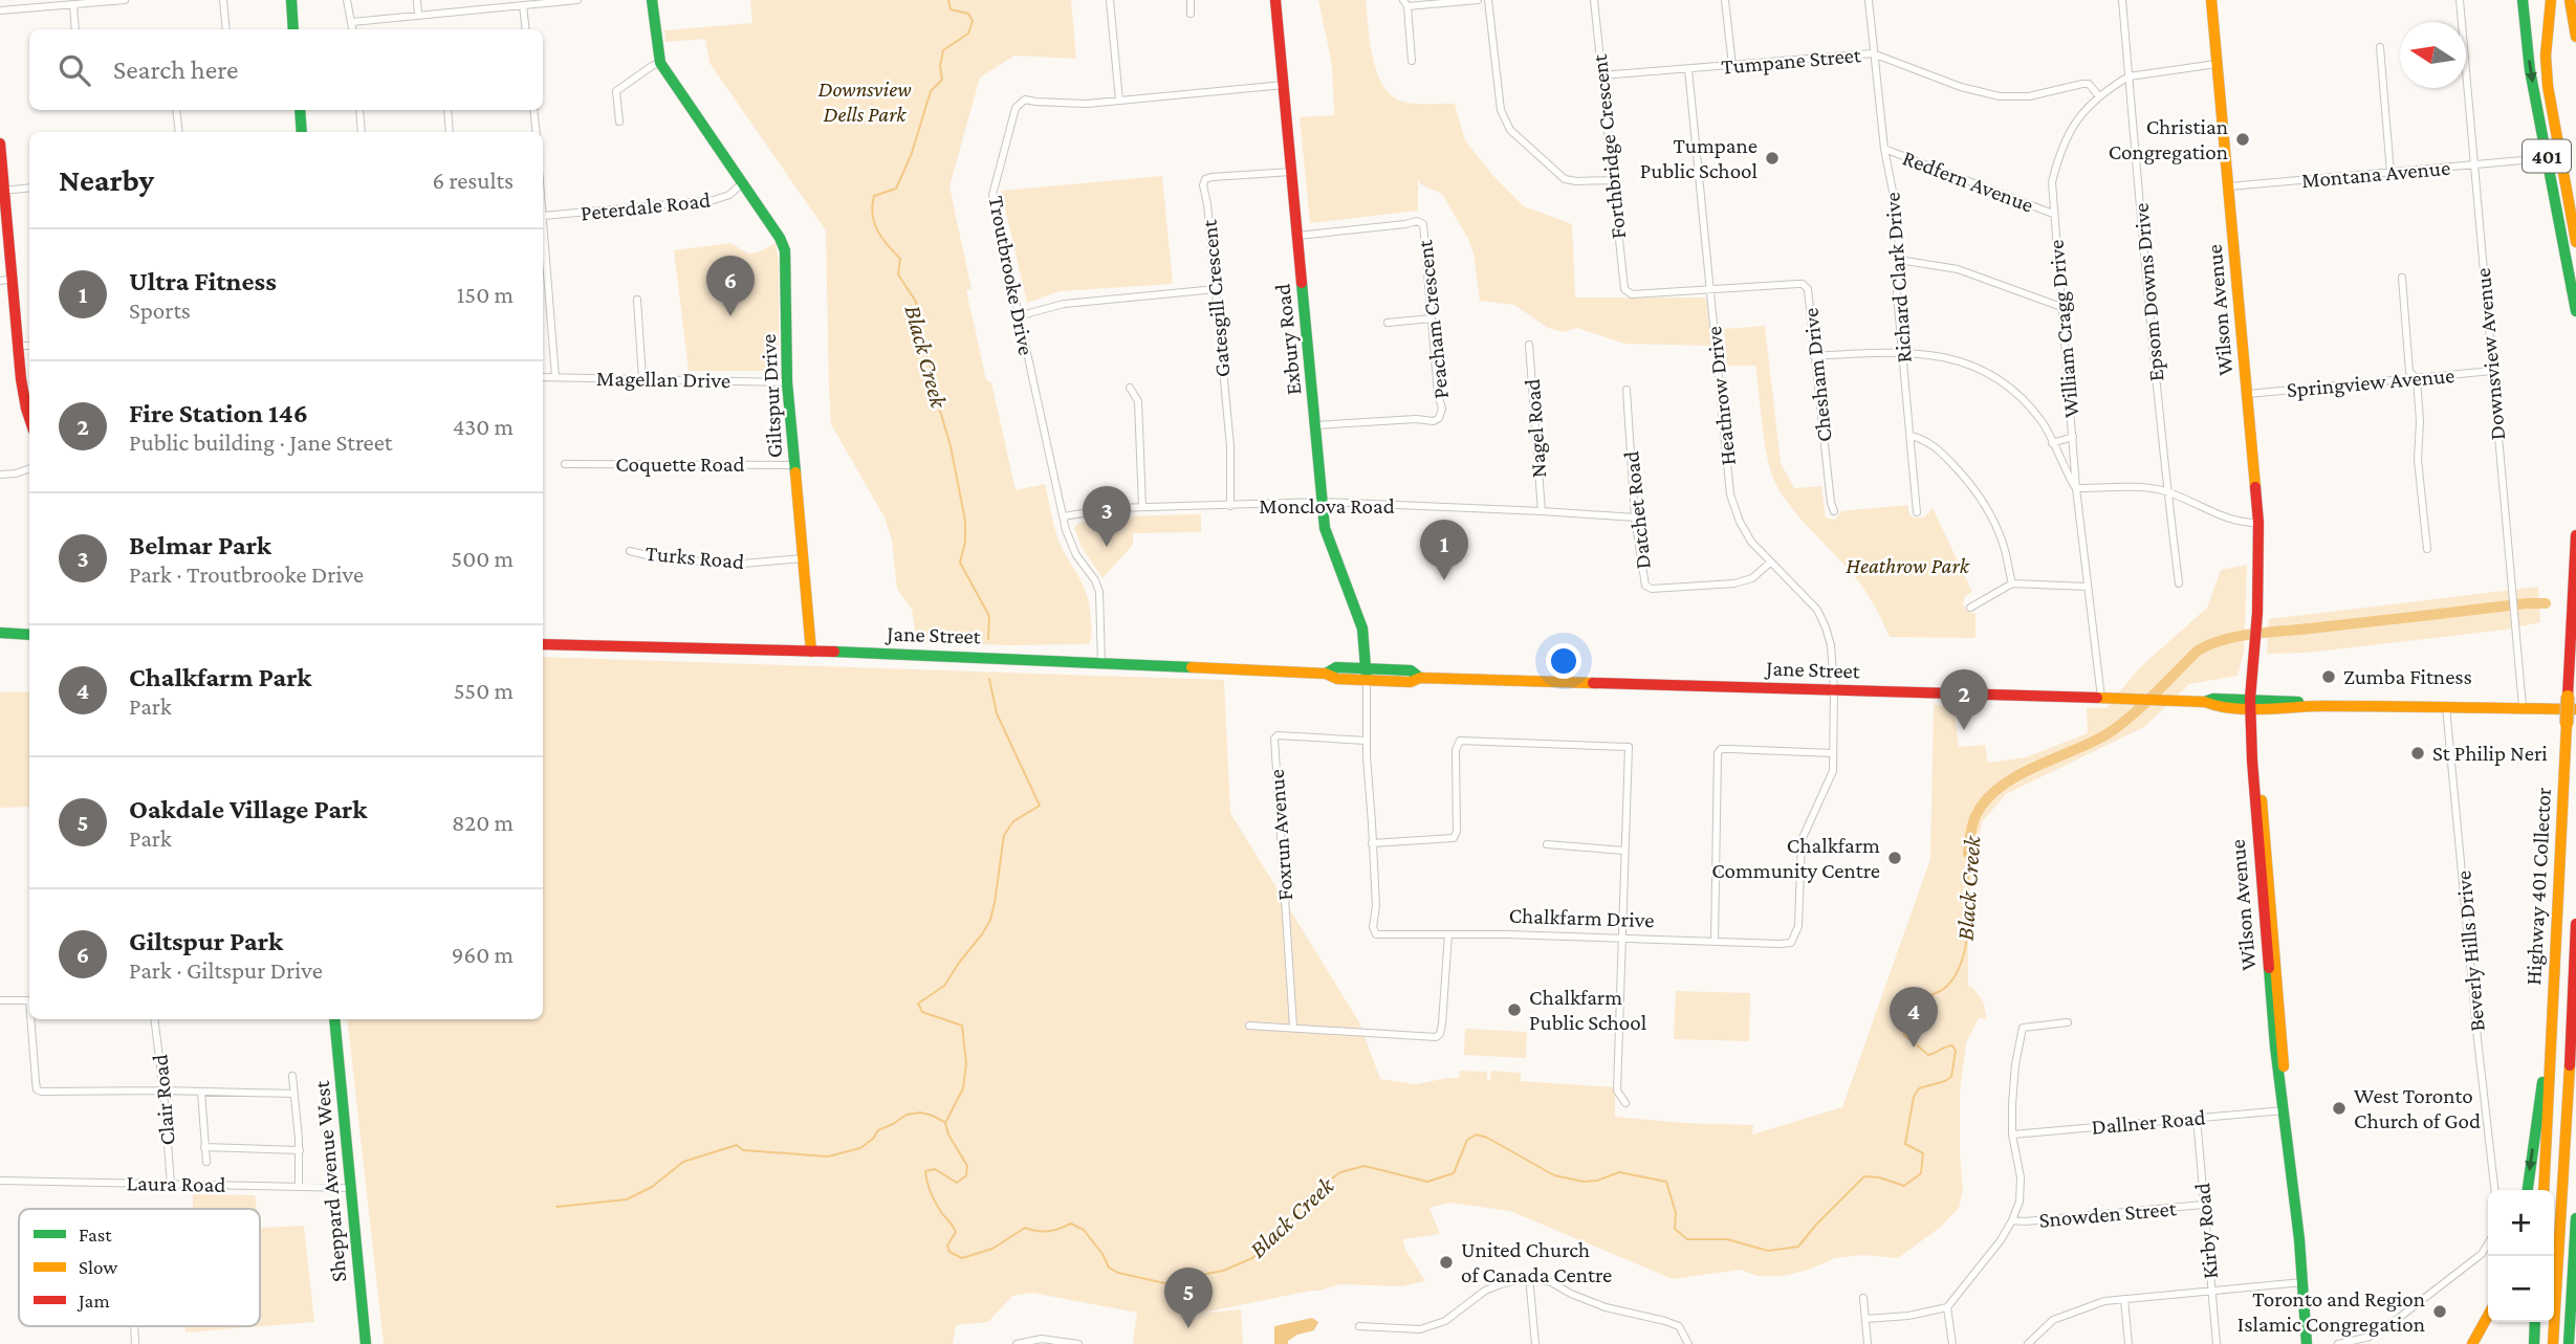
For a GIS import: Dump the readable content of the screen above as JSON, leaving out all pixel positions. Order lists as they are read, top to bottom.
{
  "streets": {
    "main road": [
      "401",
      "Wilson Avenue",
      "Exbury Road",
      "Giltspur Drive",
      "Jane Street",
      "Highway 401 Collector",
      "Sheppard Avenue West"
    ],
    "street": [
      "Tumpane Street",
      "Forthbridge Crescent",
      "Montana Avenue",
      "Redfern Avenue",
      "Peterdale Road",
      "Troutbrooke Drive",
      "Richard Clark Drive",
      "Epsom Downs Drive",
      "Gatesgill Crescent",
      "Peacham Crescent",
      "William Cragg Drive",
      "Downsview Avenue",
      "Chesham Drive",
      "Magellan Drive",
      "Springview Avenue",
      "Heathrow Drive",
      "Nagel Road",
      "Coquette Road",
      "Monclova Road",
      "Datchet Road",
      "Turks Road",
      "Foxrun Avenue",
      "Chalkfarm Drive",
      "Beverly Hills Drive",
      "Clair Road",
      "Dallner Road",
      "Laura Road",
      "Snowden Street",
      "Kirby Road"
    ]
  },
  "crossings": [
    ["Tumpane Street", "Forthbridge Crescent"],
    ["Tumpane Street", "Richard Clark Drive"],
    ["Tumpane Street", "William Cragg Drive"],
    ["Tumpane Street", "Heathrow Drive"],
    ["Forthbridge Crescent", "Chesham Drive"],
    ["Montana Avenue", "Wilson Avenue"],
    ["Montana Avenue", "Downsview Avenue"],
    ["Redfern Avenue", "Richard Clark Drive"],
    ["Redfern Avenue", "William Cragg Drive"],
    ["Peterdale Road", "Giltspur Drive"],
    ["Troutbrooke Drive", "Exbury Road"],
    ["Troutbrooke Drive", "Monclova Road"],
    ["Troutbrooke Drive", "Jane Street"],
    ["Epsom Downs Drive", "William Cragg Drive"],
    ["Gatesgill Crescent", "Exbury Road"],
    ["Gatesgill Crescent", "Monclova Road"],
    ["Wilson Avenue", "William Cragg Drive"],
    ["Wilson Avenue", "Springview Avenue"],
    ["Wilson Avenue", "Jane Street"],
    ["Wilson Avenue", "Dallner Road"],
    ["Peacham Crescent", "Exbury Road"],
    ["William Cragg Drive", "Jane Street"],
    ["Exbury Road", "Monclova Road"],
    ["Exbury Road", "Jane Street"],
    ["Exbury Road", "Chalkfarm Drive"],
    ["Downsview Avenue", "Springview Avenue"],
    ["Downsview Avenue", "Jane Street"],
    ["Chesham Drive", "Heathrow Drive"],
    ["Magellan Drive", "Giltspur Drive"],
    ["Giltspur Drive", "Coquette Road"],
    ["Giltspur Drive", "Turks Road"],
    ["Giltspur Drive", "Jane Street"],
    ["Heathrow Drive", "Datchet Road"],
    ["Heathrow Drive", "Jane Street"],
    ["Heathrow Drive", "Chalkfarm Drive"],
    ["Nagel Road", "Monclova Road"],
    ["Monclova Road", "Datchet Road"],
    ["Jane Street", "Chalkfarm Drive"],
    ["Jane Street", "Beverly Hills Drive"],
    ["Foxrun Avenue", "Chalkfarm Drive"],
    ["Clair Road", "Laura Road"],
    ["Dallner Road", "Kirby Road"],
    ["Sheppard Avenue West", "Laura Road"],
    ["Snowden Street", "Kirby Road"]
  ],
  "water": ["Black Creek"],
  "parks": ["Downsview Dells Park", "Heathrow Park"],
  "places": [
    "Christian Congregation",
    "Tumpane Public School",
    "Zumba Fitness",
    "St Philip Neri",
    "Chalkfarm Community Centre",
    "Chalkfarm Public School",
    "West Toronto Church of God",
    "United Church of Canada Centre",
    "Toronto and Region Islamic Congregation"
  ],
  "legend": ["Fast", "Slow", "Jam"],
  "north": "left",
  "page": {
    "search": "Search here",
    "heading": ["Nearby", "6 results"],
    "list": [
      {
        "mark": "1",
        "name": "Ultra Fitness",
        "note": "Sports",
        "value": "150 m"
      },
      {
        "mark": "2",
        "name": "Fire Station 146",
        "note": "Public building · Jane Street",
        "value": "430 m"
      },
      {
        "mark": "3",
        "name": "Belmar Park",
        "note": "Park · Troutbrooke Drive",
        "value": "500 m"
      },
      {
        "mark": "4",
        "name": "Chalkfarm Park",
        "note": "Park",
        "value": "550 m"
      },
      {
        "mark": "5",
        "name": "Oakdale Village Park",
        "note": "Park",
        "value": "820 m"
      },
      {
        "mark": "6",
        "name": "Giltspur Park",
        "note": "Park · Giltspur Drive",
        "value": "960 m"
      }
    ],
    "pins": [
      "6",
      "3",
      "1",
      "2",
      "4",
      "5"
    ],
    "map_buttons": ["+", "−"]
  }
}
